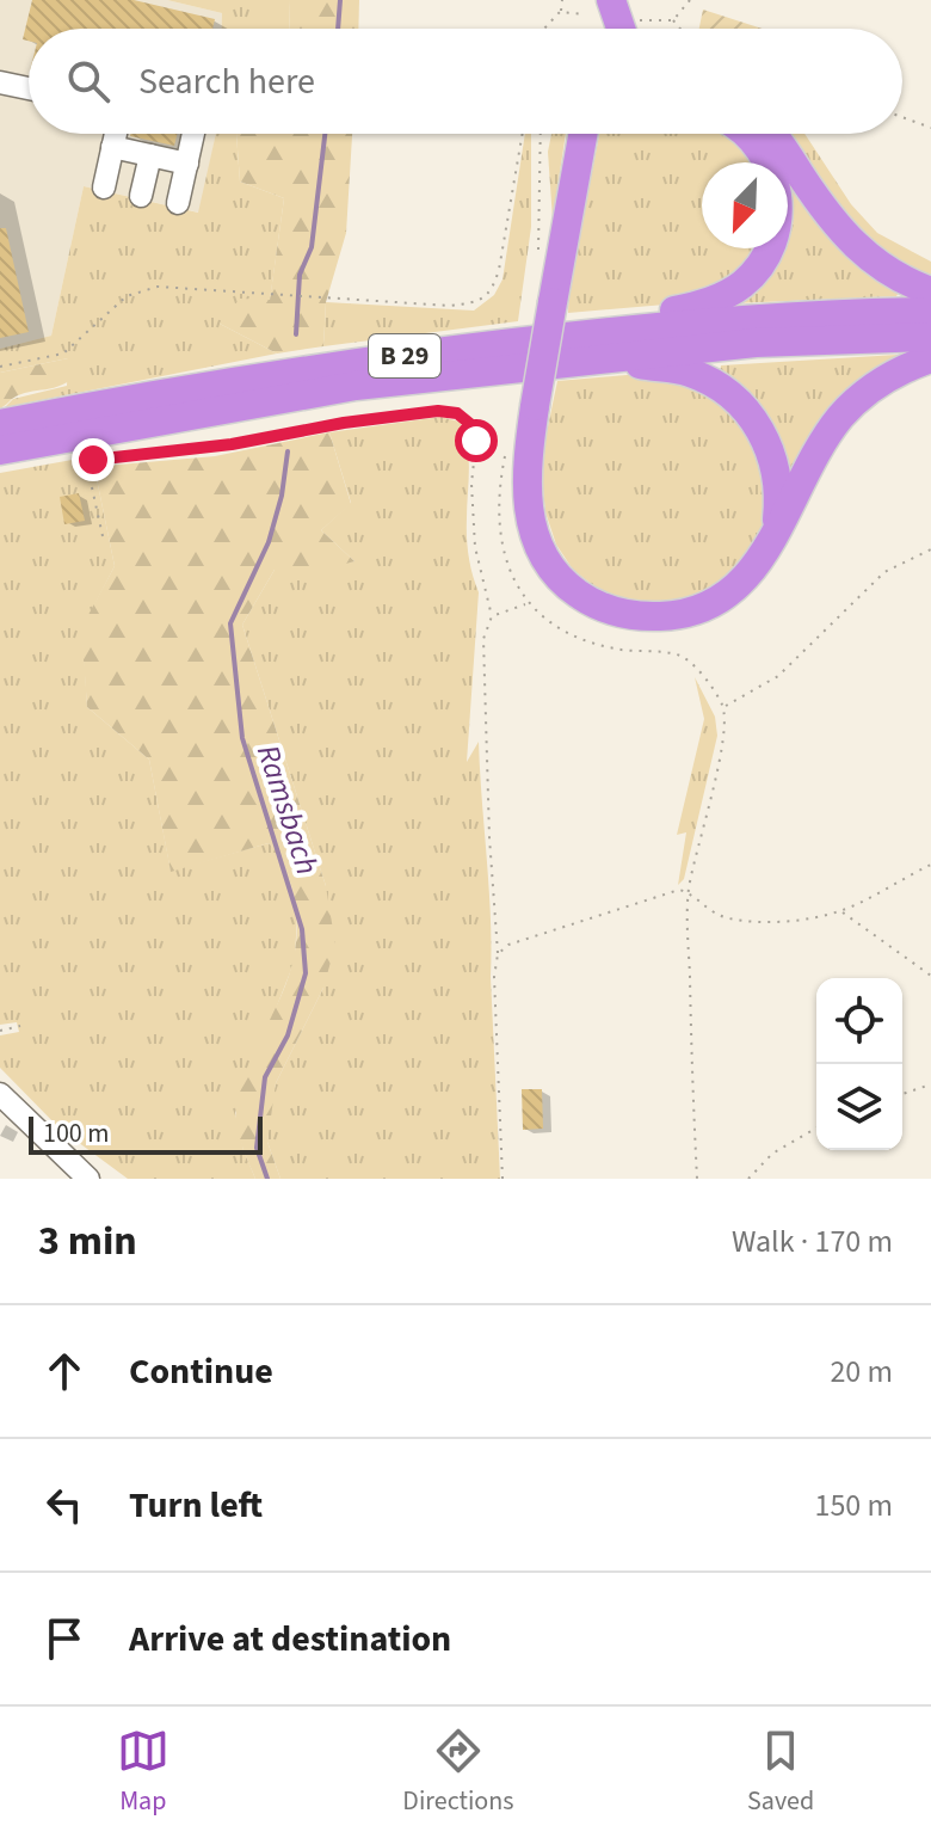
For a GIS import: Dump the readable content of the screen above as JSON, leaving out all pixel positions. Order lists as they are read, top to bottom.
{
  "streets": {
    "highway": ["B 29"]
  },
  "water": ["Ramsbach"],
  "scale_bar": "100 m",
  "north": "bottom left",
  "page": {
    "search": "Search here",
    "scale": "100 m",
    "heading": ["3 min", "Walk · 170 m"],
    "list": [
      ["Continue", "20 m"],
      ["Turn left", "150 m"],
      "Arrive at destination"
    ],
    "nav": ["Map", "Directions", "Saved"]
  }
}
